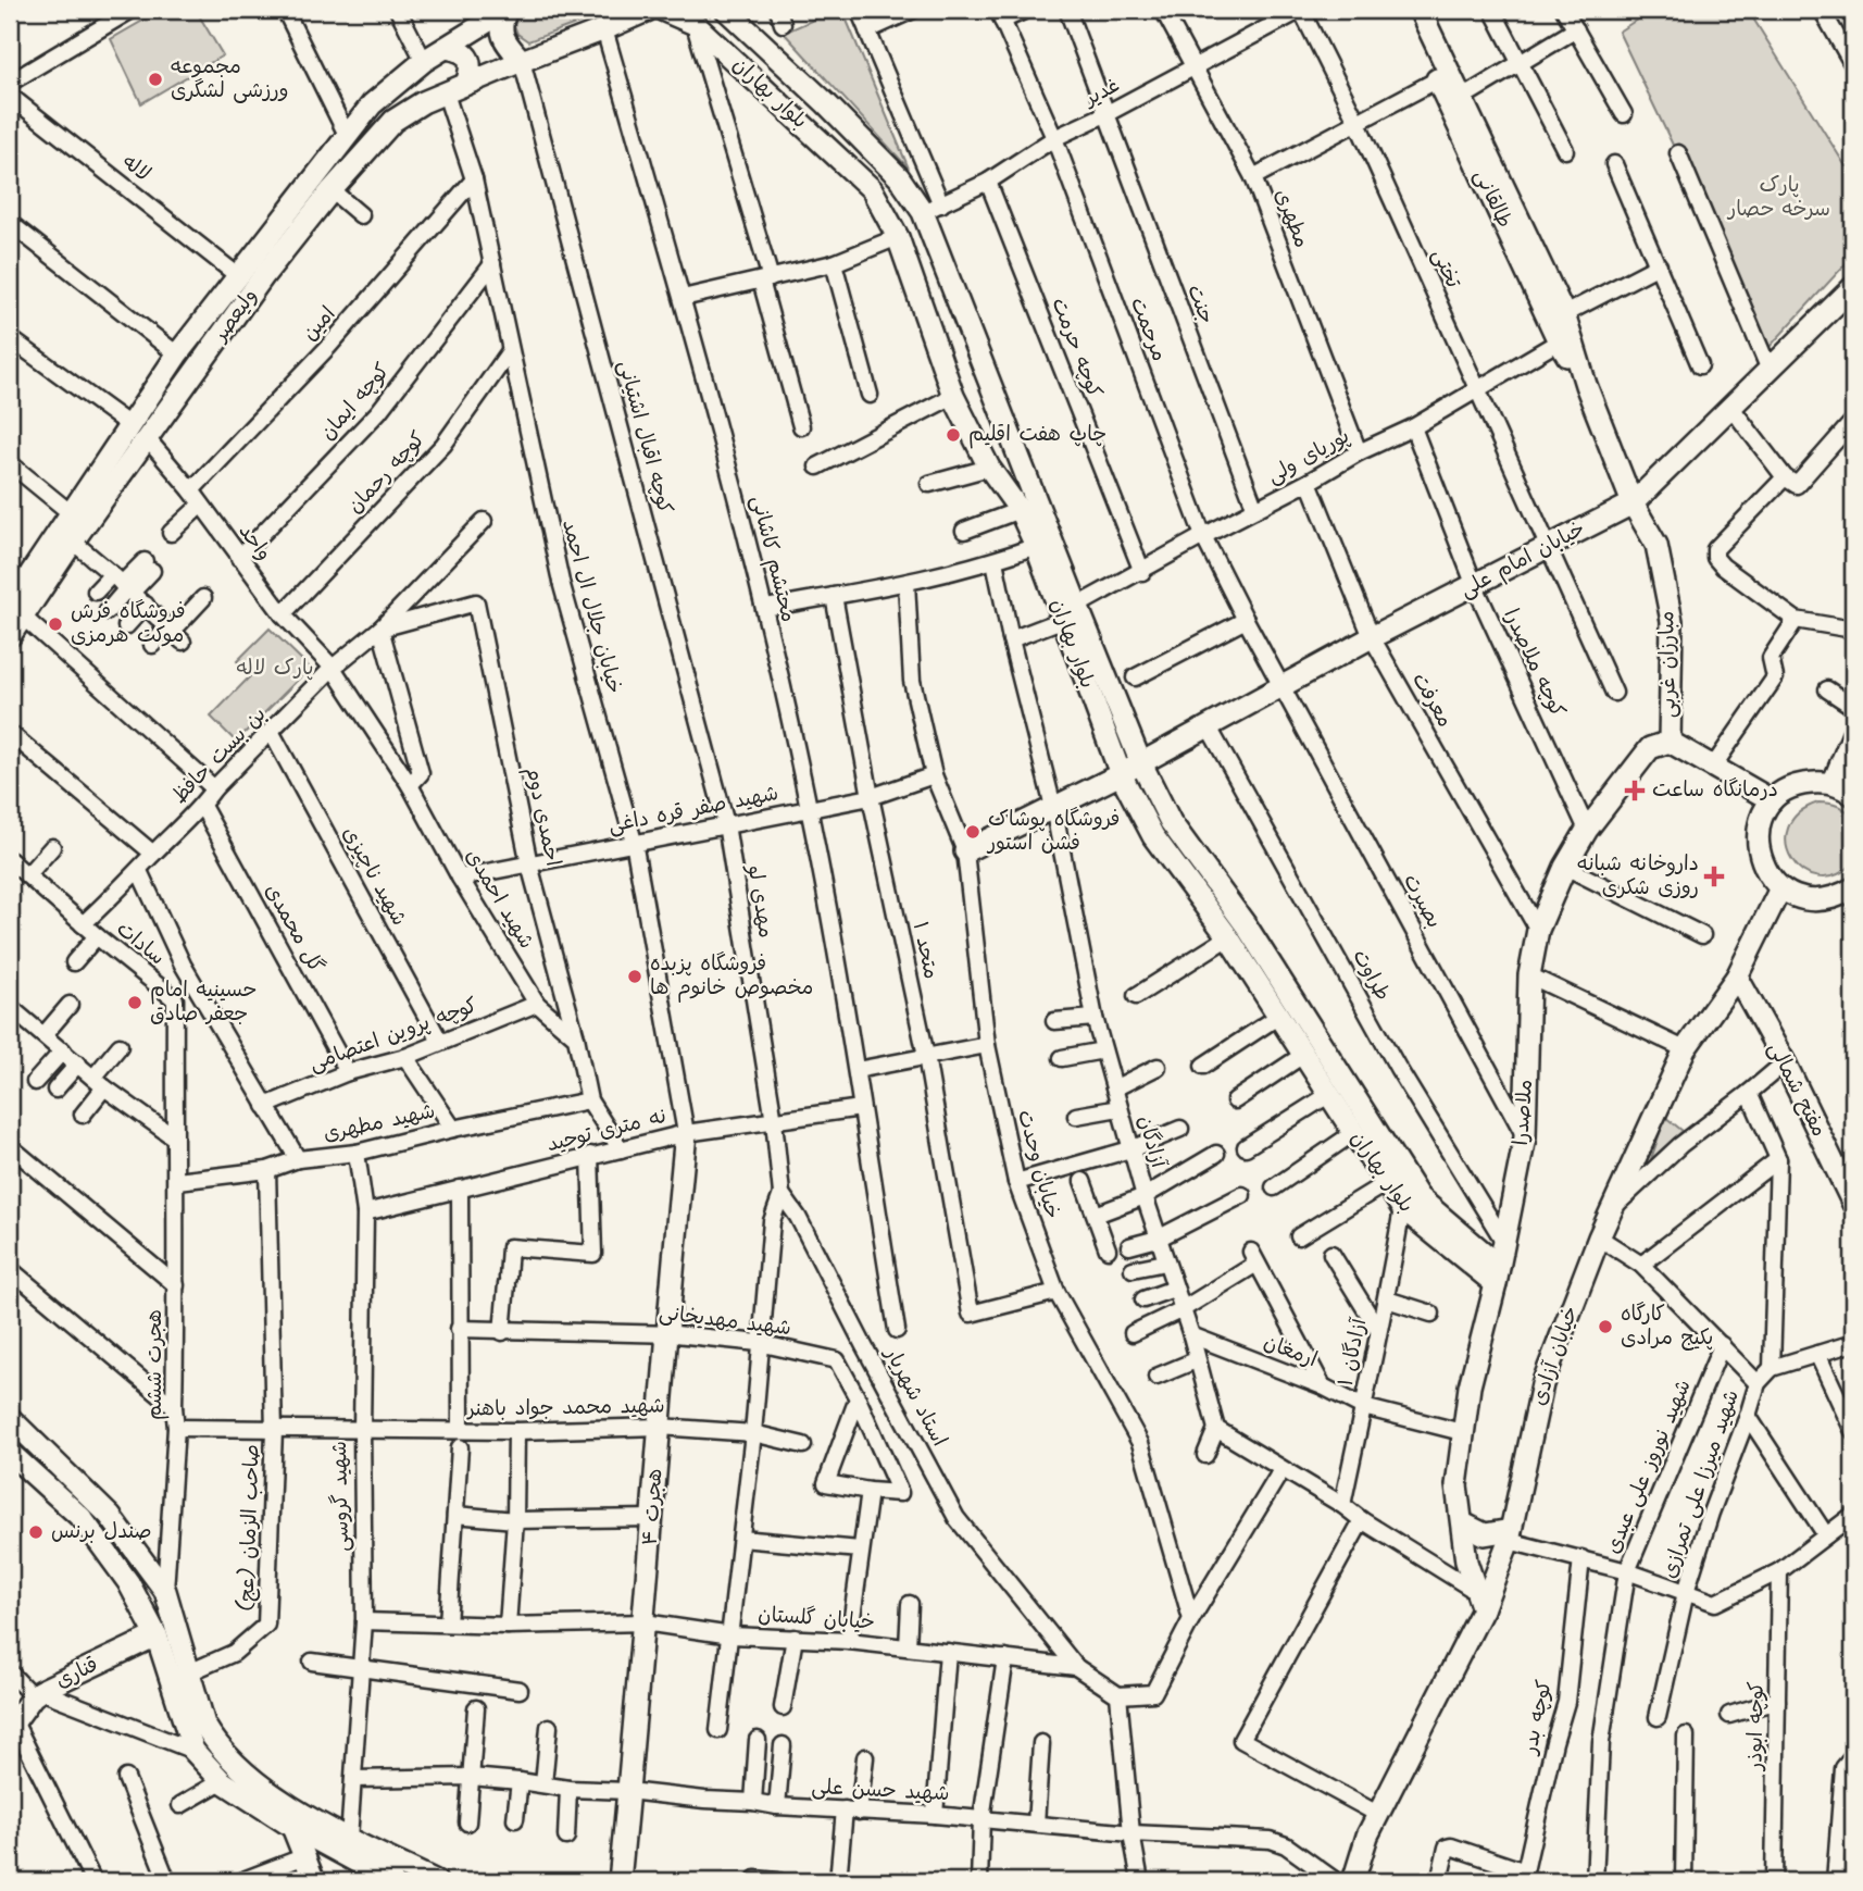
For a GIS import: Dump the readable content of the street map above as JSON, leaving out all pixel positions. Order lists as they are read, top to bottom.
{
  "streets": {
    "street": [
      "غدیر",
      "بلوار بهاران",
      "لاله",
      "طالقانی",
      "مطهری",
      "تختی",
      "جنت",
      "ولیعصر",
      "امین",
      "مرحمت",
      "کوچه حرمت",
      "کوچه ایمان",
      "کوچه اقبال اشتیانی",
      "پوریای ولی",
      "کوچه رحمان",
      "واحد",
      "محتشم کاشانی",
      "خیابان امام علی",
      "خیابان جلال ال احمد",
      "کوچه ملاصدرا",
      "مبارزان غربی",
      "معرفت",
      "بن بست حافظ",
      "شهید صفر قره داغی",
      "احمدی دوم",
      "شهید ناچیزی",
      "شهید احمدی",
      "مهدی لو",
      "بصیرت",
      "گل محمدی",
      "سادات",
      "متحد ۱",
      "طراوت",
      "کوچه پروین اعتصامی",
      "مفتح شمالی",
      "ملاصدرا",
      "شهید مطهری",
      "نه متری توحید",
      "آزادگان",
      "خیابان وحدت",
      "شهید مهدیخانی",
      "ارمغان",
      "آزادگان ۱",
      "خیابان آزادی",
      "هجرت ششم",
      "استاد شهریار",
      "شهید محمد جواد باهنر",
      "شهید نوروز علی عبدی",
      "شهید میرزا علی تمرازی",
      "شهید گروسی",
      "هجرت ۴",
      "صاحب الزمان (عج)",
      "خیابان گلستان",
      "قناری",
      "کوچه بدر",
      "کوچه ابوذر",
      "شهید حسن علی"
    ]
  },
  "crossings": [
    ["غدیر", "بلوار بهاران"],
    ["غدیر", "مطهری"],
    ["غدیر", "تختی"],
    ["غدیر", "جنت"],
    ["غدیر", "مرحمت"],
    ["غدیر", "کوچه حرمت"],
    ["بلوار بهاران", "پوریای ولی"],
    ["بلوار بهاران", "خیابان امام علی"],
    ["بلوار بهاران", "ملاصدرا"],
    ["بلوار بهاران", "آزادگان ۱"],
    ["لاله", "ولیعصر"],
    ["طالقانی", "پوریای ولی"],
    ["طالقانی", "خیابان امام علی"],
    ["طالقانی", "مبارزان غربی"],
    ["مطهری", "پوریای ولی"],
    ["تختی", "پوریای ولی"],
    ["تختی", "خیابان امام علی"],
    ["جنت", "پوریای ولی"],
    ["ولیعصر", "کوچه اقبال اشتیانی"],
    ["ولیعصر", "واحد"],
    ["ولیعصر", "محتشم کاشانی"],
    ["ولیعصر", "خیابان جلال ال احمد"],
    ["امین", "واحد"],
    ["امین", "خیابان جلال ال احمد"],
    ["مرحمت", "پوریای ولی"],
    ["مرحمت", "بصیرت"],
    ["کوچه حرمت", "پوریای ولی"],
    ["کوچه ایمان", "واحد"],
    ["کوچه ایمان", "خیابان جلال ال احمد"],
    ["کوچه اقبال اشتیانی", "شهید صفر قره داغی"],
    ["کوچه اقبال اشتیانی", "مهدی لو"],
    ["پوریای ولی", "کوچه ملاصدرا"],
    ["پوریای ولی", "معرفت"],
    ["پوریای ولی", "آزادگان"],
    ["کوچه رحمان", "واحد"],
    ["کوچه رحمان", "خیابان جلال ال احمد"],
    ["واحد", "بن بست حافظ"],
    ["واحد", "شهید احمدی"],
    ["محتشم کاشانی", "شهید صفر قره داغی"],
    ["محتشم کاشانی", "نه متری توحید"],
    ["خیابان امام علی", "کوچه ملاصدرا"],
    ["خیابان امام علی", "مبارزان غربی"],
    ["خیابان امام علی", "معرفت"],
    ["خیابان امام علی", "بصیرت"],
    ["خیابان امام علی", "طراوت"],
    ["خیابان امام علی", "آزادگان"],
    ["خیابان امام علی", "خیابان وحدت"],
    ["خیابان جلال ال احمد", "شهید صفر قره داغی"],
    ["خیابان جلال ال احمد", "نه متری توحید"],
    ["خیابان جلال ال احمد", "هجرت ۴"],
    ["کوچه ملاصدرا", "ملاصدرا"],
    ["مبارزان غربی", "ملاصدرا"],
    ["معرفت", "ملاصدرا"],
    ["بن بست حافظ", "احمدی دوم"],
    ["بن بست حافظ", "شهید ناچیزی"],
    ["بن بست حافظ", "شهید احمدی"],
    ["بن بست حافظ", "گل محمدی"],
    ["بن بست حافظ", "سادات"],
    ["شهید صفر قره داغی", "احمدی دوم"],
    ["شهید صفر قره داغی", "شهید احمدی"],
    ["شهید صفر قره داغی", "مهدی لو"],
    ["شهید صفر قره داغی", "متحد ۱"],
    ["شهید صفر قره داغی", "خیابان وحدت"],
    ["احمدی دوم", "شهید احمدی"],
    ["شهید ناچیزی", "کوچه پروین اعتصامی"],
    ["شهید احمدی", "کوچه پروین اعتصامی"],
    ["مهدی لو", "نه متری توحید"],
    ["مهدی لو", "استاد شهریار"],
    ["بصیرت", "ملاصدرا"],
    ["گل محمدی", "کوچه پروین اعتصامی"],
    ["متحد ۱", "خیابان وحدت"],
    ["طراوت", "ملاصدرا"],
    ["مفتح شمالی", "خیابان آزادی"],
    ["ملاصدرا", "ارمغان"],
    ["ملاصدرا", "خیابان آزادی"],
    ["شهید مطهری", "هجرت ششم"],
    ["شهید مطهری", "شهید گروسی"],
    ["شهید مطهری", "صاحب الزمان (عج)"],
    ["نه متری توحید", "استاد شهریار"],
    ["نه متری توحید", "شهید گروسی"],
    ["نه متری توحید", "هجرت ۴"],
    ["آزادگان", "ارمغان"],
    ["شهید مهدیخانی", "هجرت ۴"],
    ["ارمغان", "آزادگان ۱"],
    ["هجرت ششم", "شهید محمد جواد باهنر"],
    ["استاد شهریار", "خیابان گلستان"],
    ["شهید محمد جواد باهنر", "شهید گروسی"],
    ["شهید محمد جواد باهنر", "هجرت ۴"],
    ["شهید محمد جواد باهنر", "صاحب الزمان (عج)"],
    ["شهید گروسی", "خیابان گلستان"],
    ["شهید گروسی", "شهید حسن علی"],
    ["هجرت ۴", "خیابان گلستان"],
    ["هجرت ۴", "شهید حسن علی"]
  ],
  "parks": ["پارک سرخه حصار", "پارک لاله"],
  "places": {
    "other": [
      "مجموعه ورزشی لشگری",
      "چاپ هفت اقلیم",
      "فروشگاه فرش موکت هرمزی",
      "فروشگاه پوشاک فشن استور",
      "فروشگاه پزبده مخصوص خانوم ها",
      "حسینیه امام جعفر صادق",
      "کارگاه پکیج مرادی",
      "صندل برنس"
    ],
    "health": ["درمانگاه ساعت", "داروخانه شبانه روزی شکری"]
  }
}
